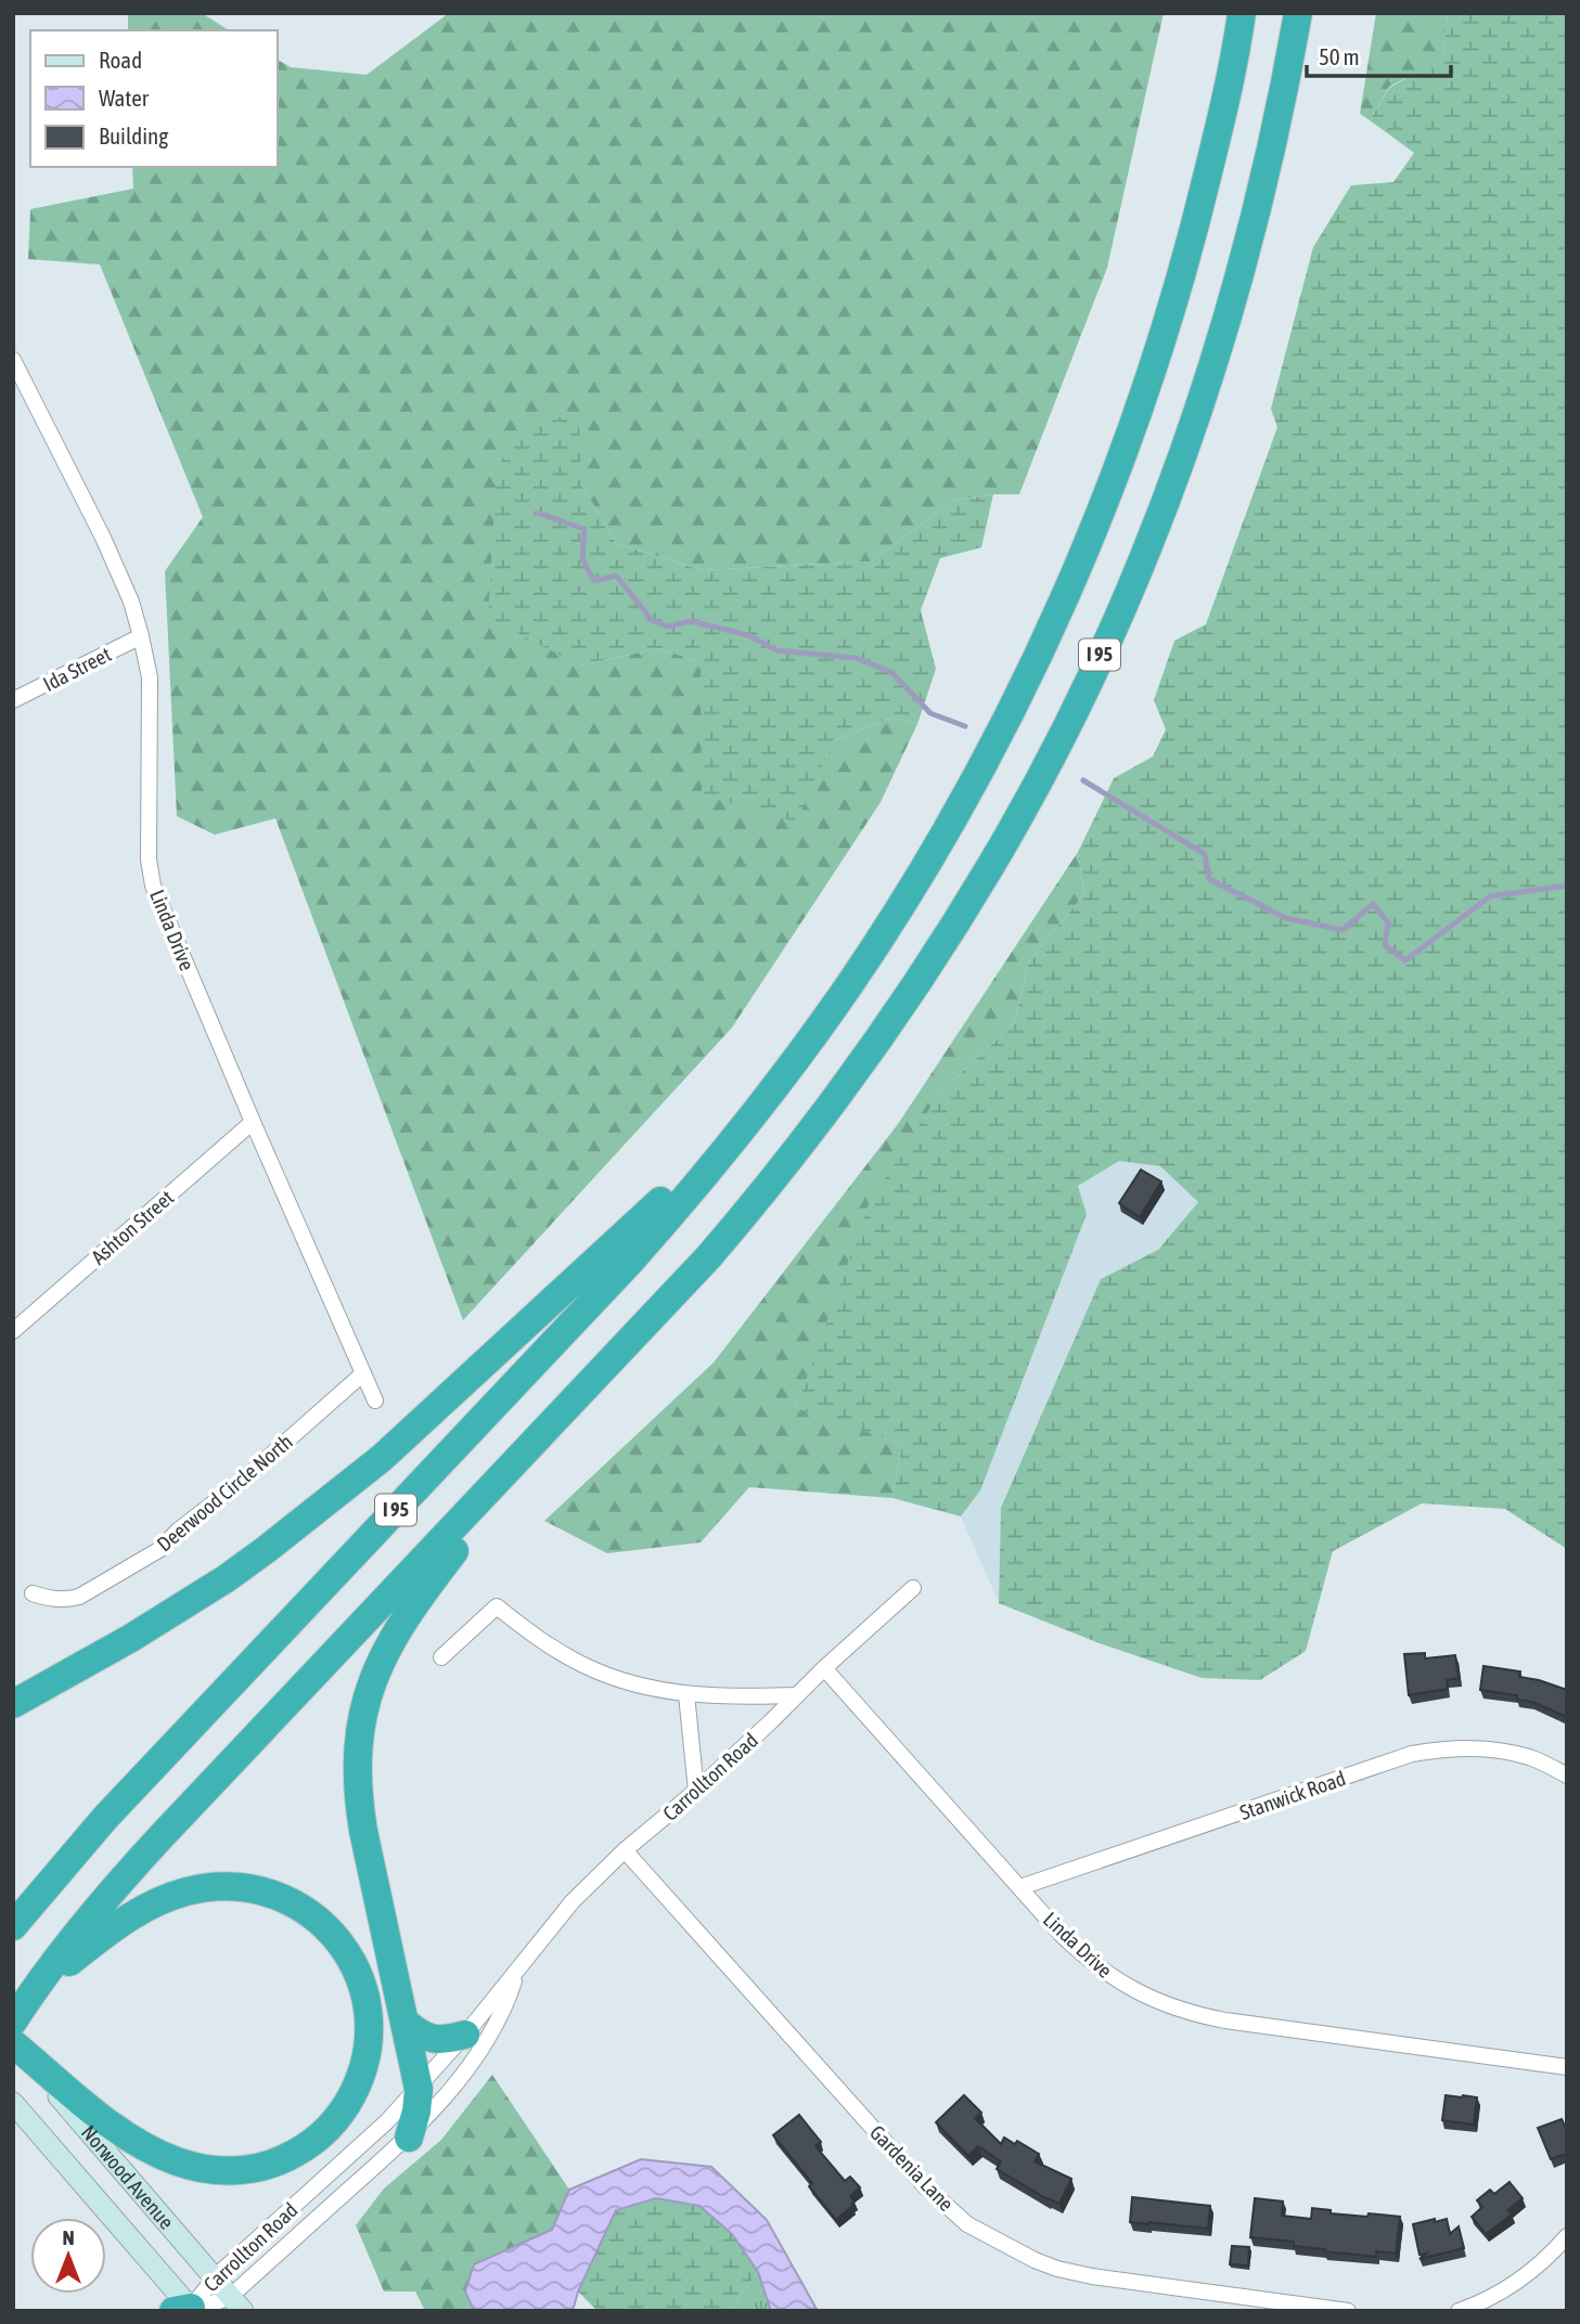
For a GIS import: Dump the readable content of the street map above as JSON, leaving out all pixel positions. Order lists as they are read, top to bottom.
{
  "streets": {
    "highway": ["I 95"],
    "main road": ["Norwood Avenue"],
    "street": [
      "Ida Street",
      "Linda Drive",
      "Ashton Street",
      "Deerwood Circle North",
      "Carrollton Road",
      "Stanwick Road",
      "Gardenia Lane"
    ]
  },
  "crossings": [
    ["Ida Street", "Linda Drive"],
    ["Linda Drive", "Ashton Street"],
    ["Linda Drive", "Deerwood Circle North"],
    ["Linda Drive", "Carrollton Road"],
    ["Linda Drive", "Stanwick Road"],
    ["Carrollton Road", "Gardenia Lane"],
    ["Carrollton Road", "Norwood Avenue"]
  ],
  "legend": ["Road", "Water", "Building"],
  "scale_bar": "50 m",
  "north": "top"
}
